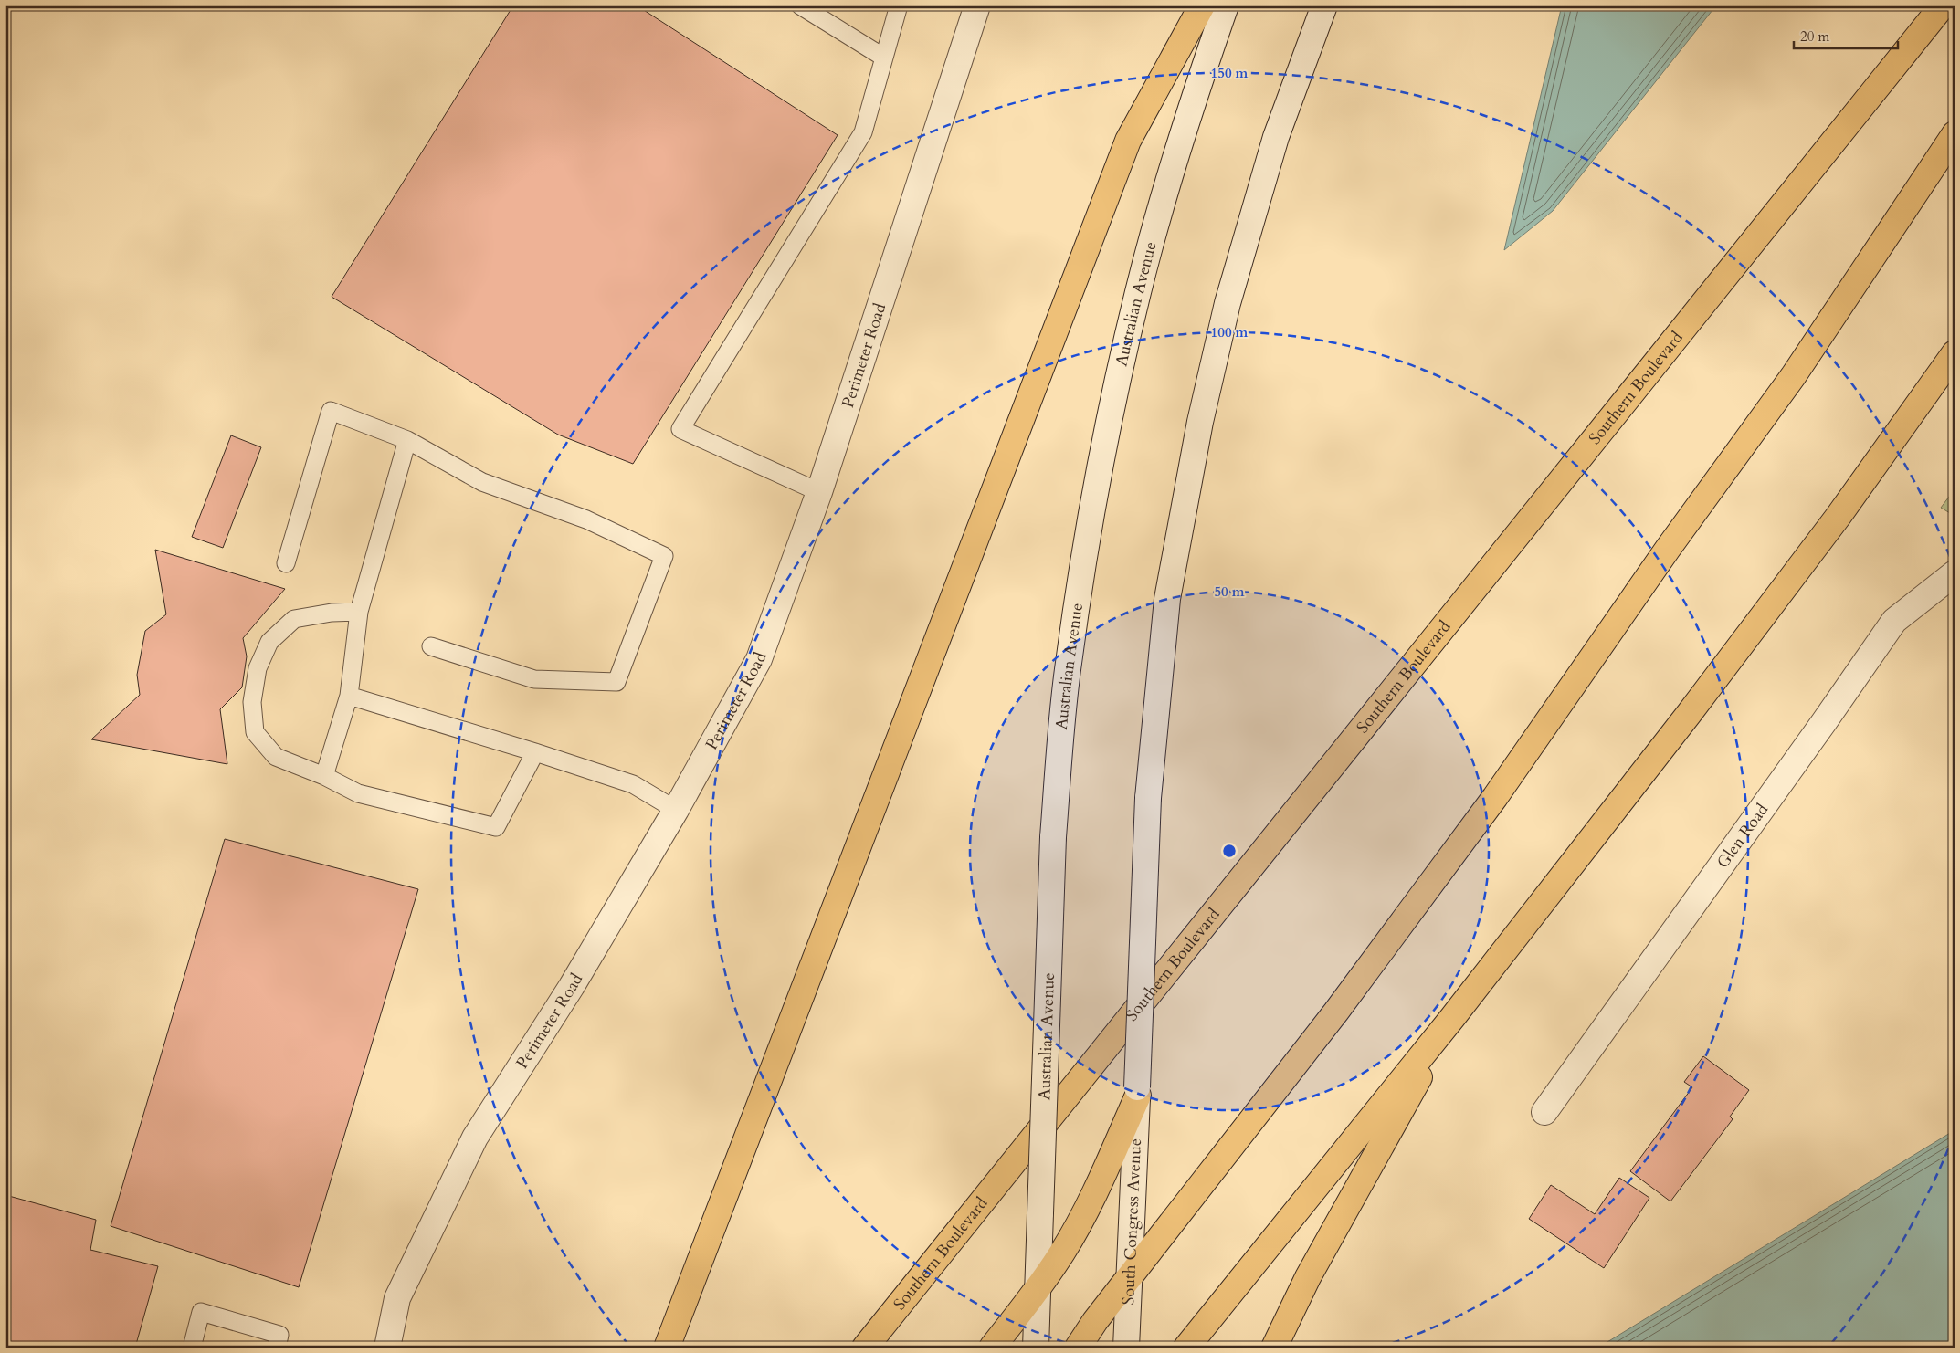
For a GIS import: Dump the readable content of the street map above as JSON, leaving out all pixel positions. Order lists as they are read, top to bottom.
{
  "streets": {
    "highway": ["Southern Boulevard"],
    "main road": [
      "Australian Avenue",
      "Perimeter Road",
      "Glen Road",
      "South Congress Avenue"
    ]
  },
  "scale_bar": "20 m",
  "rings": ["150 m", "100 m", "50 m"]
}
